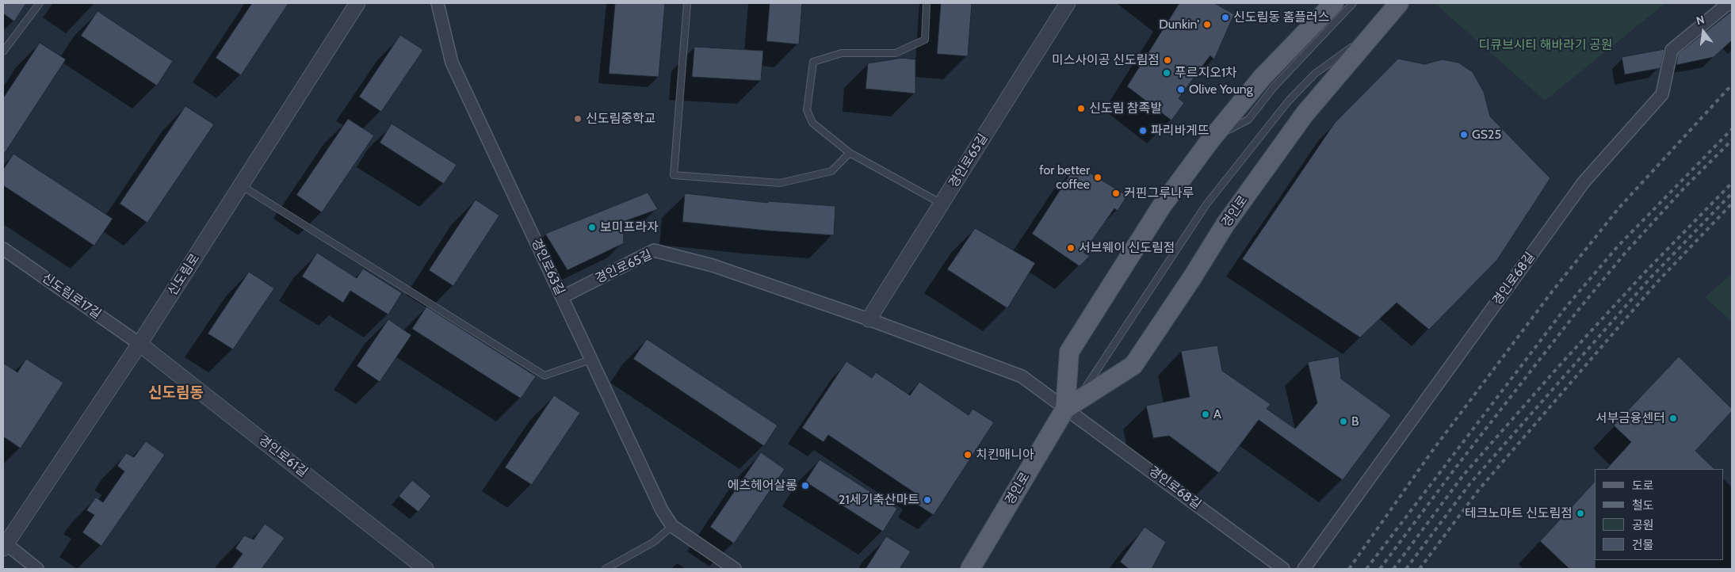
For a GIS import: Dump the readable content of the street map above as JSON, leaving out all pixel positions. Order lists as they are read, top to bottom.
{
  "streets": {
    "main road": ["경인로"],
    "street": [
      "경인로65길",
      "경인로63길",
      "신도림로",
      "경인로68길",
      "신도림로17길",
      "경인로61길"
    ]
  },
  "crossings": [
    ["경인로65길", "경인로"],
    ["경인로65길", "경인로63길"],
    ["경인로65길", "경인로68길"],
    ["경인로", "경인로68길"],
    ["신도림로", "신도림로17길"],
    ["신도림로", "경인로61길"],
    ["신도림로17길", "경인로61길"]
  ],
  "districts": ["신도림동"],
  "parks": ["디큐브시티 해바라기 공원"],
  "places": [
    "신도림동 홈플러스",
    "Dunkin'",
    "미스사이공 신도림점",
    "푸르지오1차",
    "Olive Young",
    "신도림 참족발",
    "신도림중학교",
    "파리바게뜨",
    "GS25",
    "for better coffee",
    "커핀그루나루",
    "보미프라자",
    "서브웨이 신도림점",
    "A",
    "서부금융센터",
    "B",
    "치킨매니아",
    "에츠헤어살롱",
    "21세기축산마트",
    "테크노마트 신도림점"
  ],
  "legend": [
    "도로",
    "철도",
    "공원",
    "건물"
  ],
  "north": "top"
}
